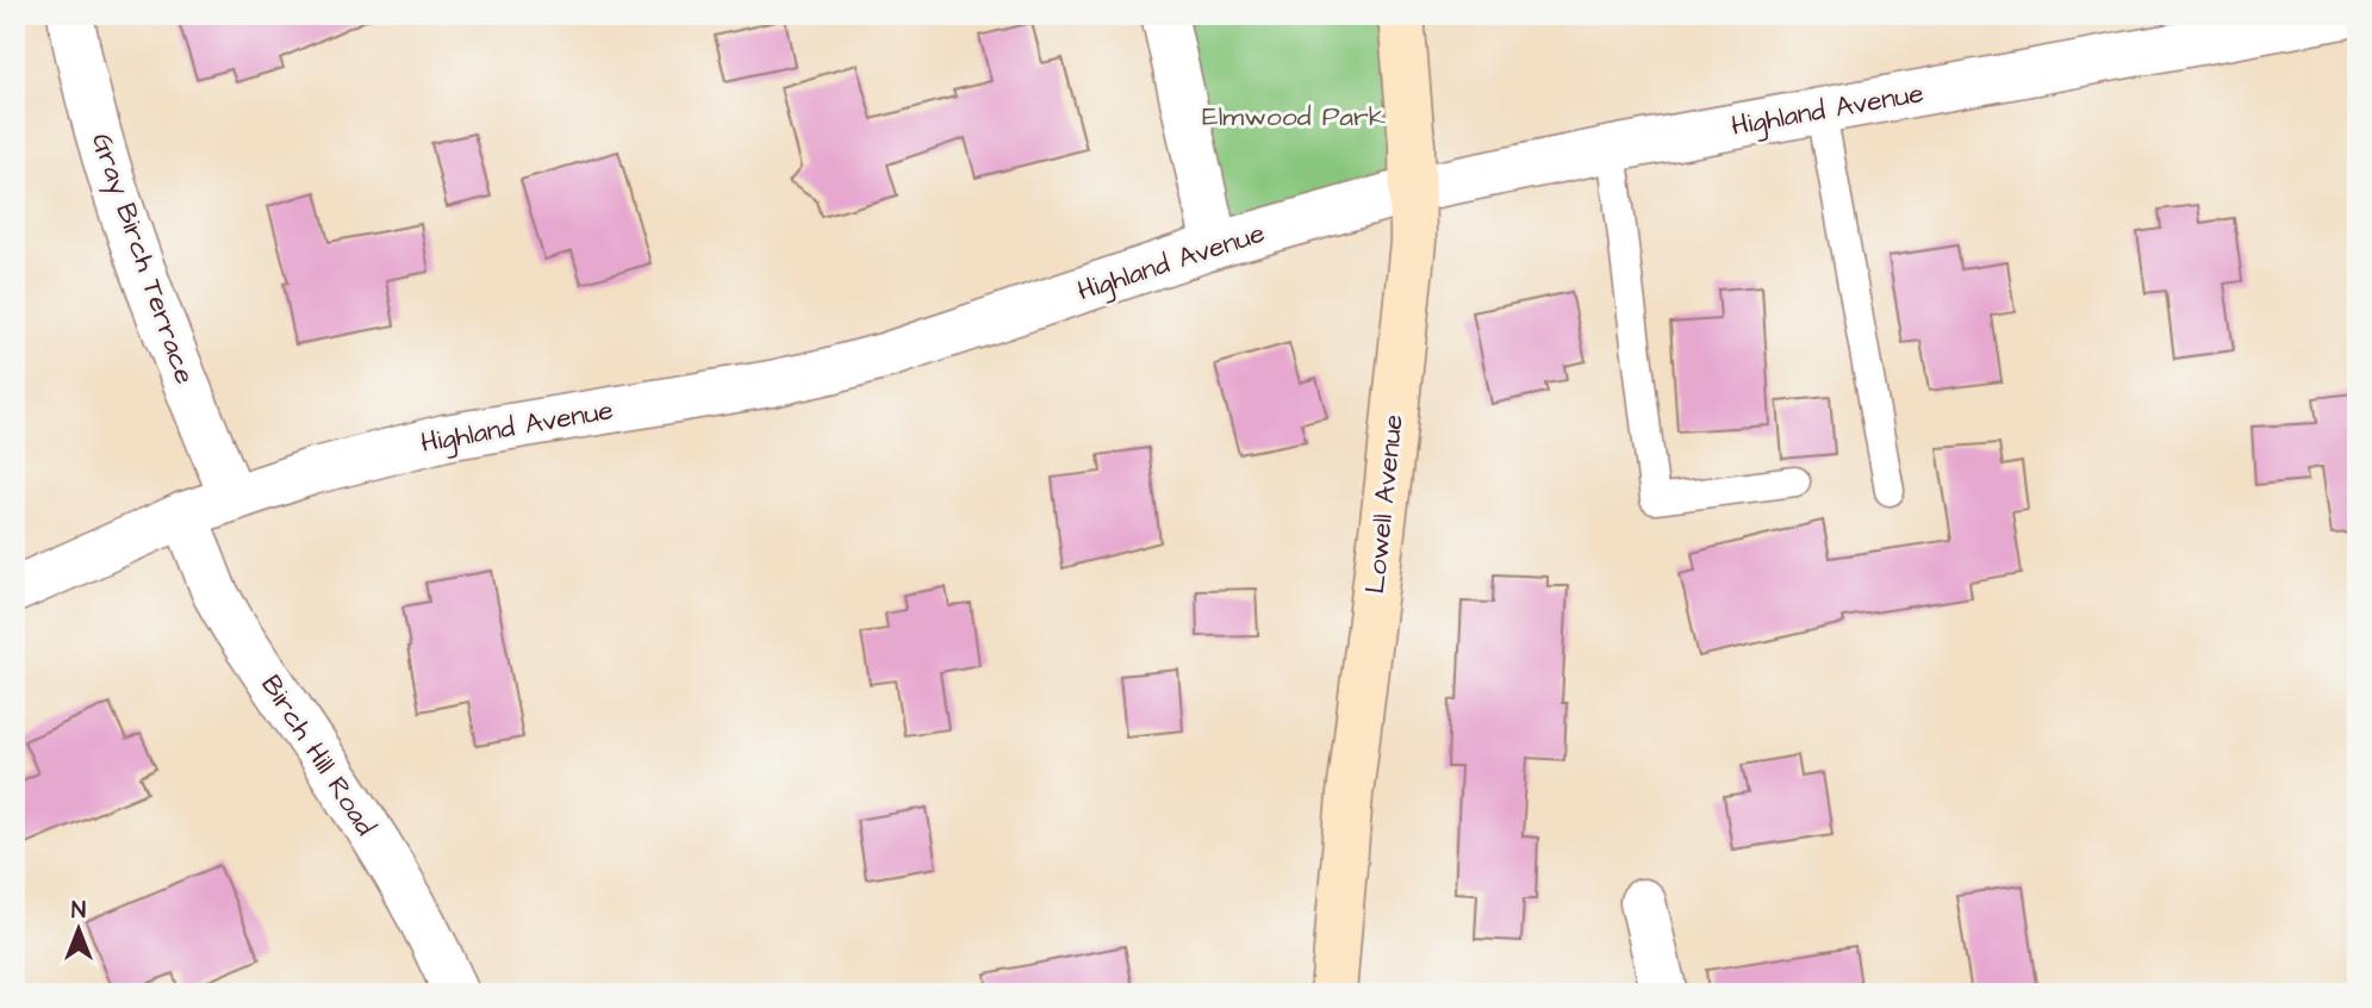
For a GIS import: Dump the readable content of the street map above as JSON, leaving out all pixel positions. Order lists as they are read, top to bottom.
{
  "streets": {
    "street": [
      "Highland Avenue",
      "Gray Birch Terrace",
      "Lowell Avenue",
      "Birch Hill Road"
    ]
  },
  "crossings": [
    ["Highland Avenue", "Gray Birch Terrace"],
    ["Highland Avenue", "Lowell Avenue"],
    ["Highland Avenue", "Birch Hill Road"]
  ],
  "parks": ["Elmwood Park"],
  "north": "top"
}
